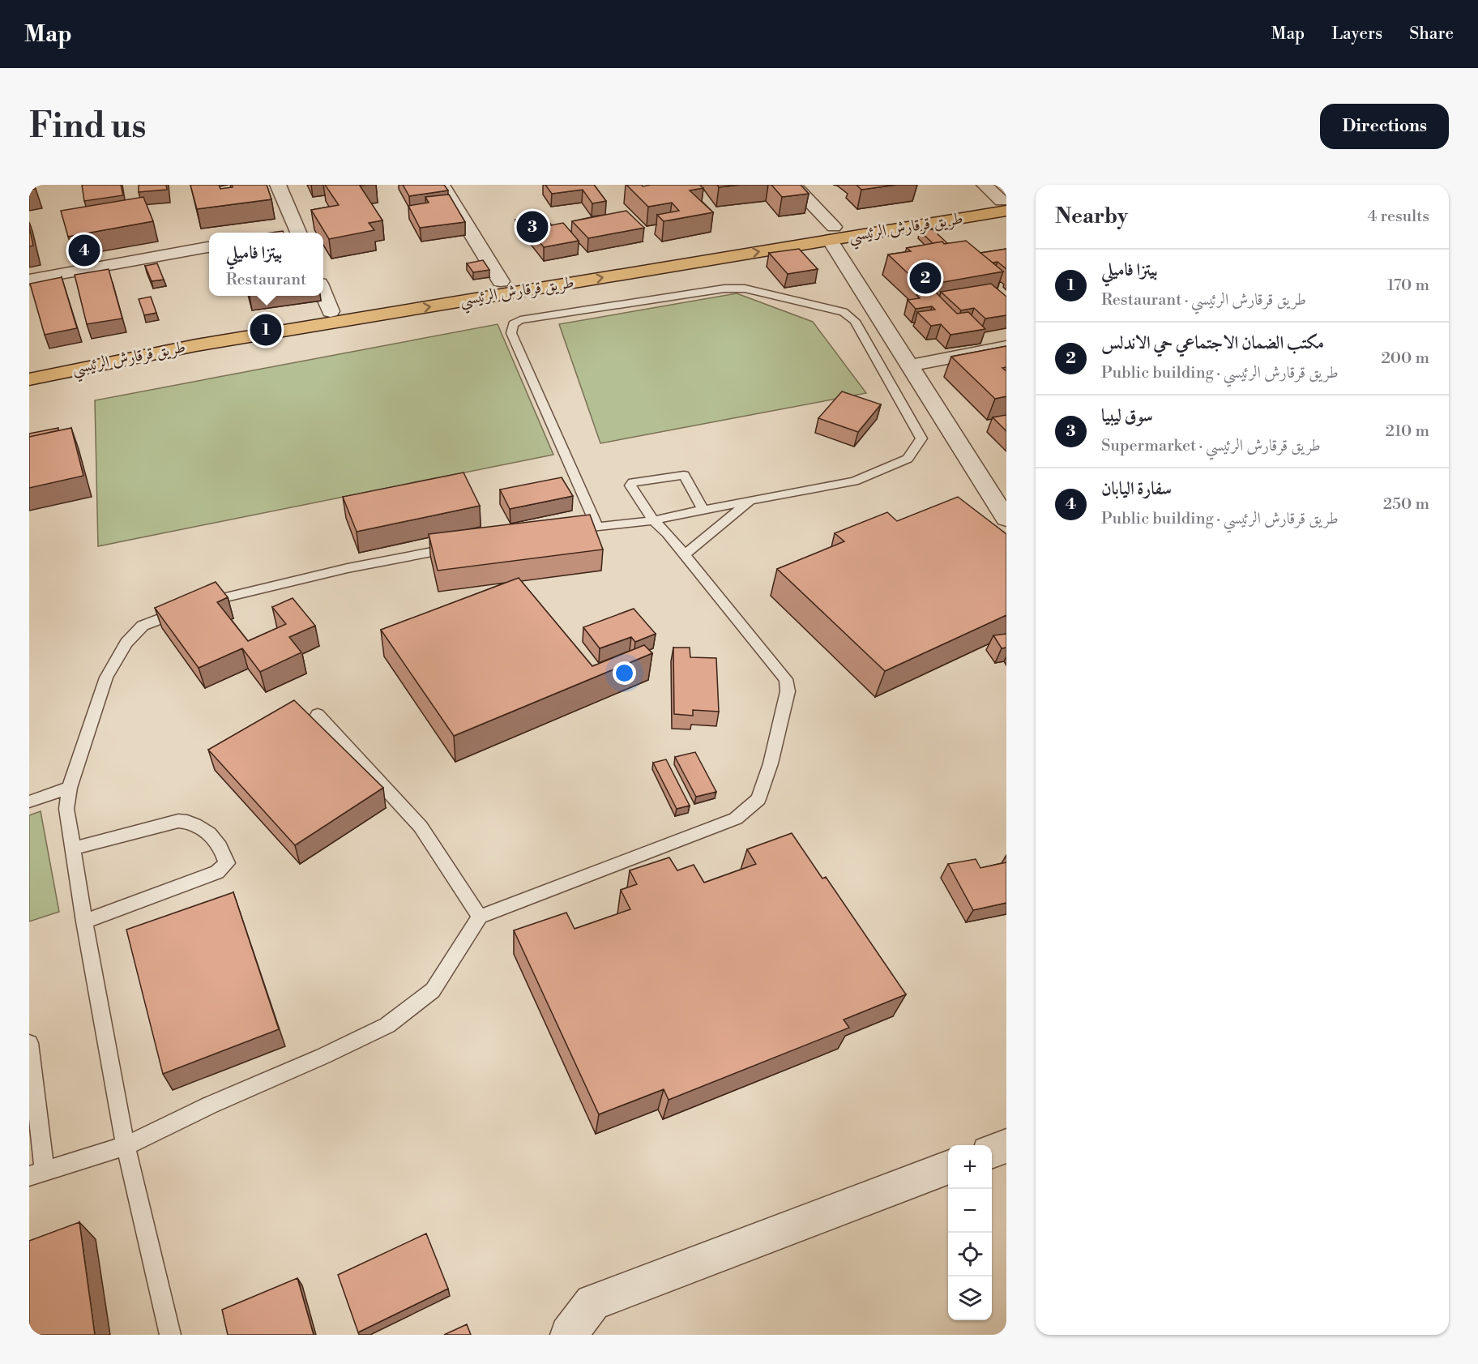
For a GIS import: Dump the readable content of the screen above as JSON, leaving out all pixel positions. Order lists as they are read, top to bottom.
{
  "streets": {
    "main road": ["طريق قرقارش الرئيسي"]
  },
  "page": {
    "header": "Map",
    "nav": ["Map", "Layers", "Share"],
    "buttons": "Directions",
    "title": "Find us",
    "heading": ["Nearby", "4 results"],
    "pins": [
      "3",
      "4",
      "2",
      "1"
    ],
    "popup": ["بيتزا فاميلي", "Restaurant"],
    "list": [
      {
        "mark": "1",
        "name": "بيتزا فاميلي",
        "note": "Restaurant · طريق قرقارش الرئيسي",
        "value": "170 m"
      },
      {
        "mark": "2",
        "name": "مكتب الضمان الاجتماعي حي الاندلس",
        "note": "Public building · طريق قرقارش الرئيسي",
        "value": "200 m"
      },
      {
        "mark": "3",
        "name": "سوق ليبيا",
        "note": "Supermarket · طريق قرقارش الرئيسي",
        "value": "210 m"
      },
      {
        "mark": "4",
        "name": "سفارة اليابان",
        "note": "Public building · طريق قرقارش الرئيسي",
        "value": "250 m"
      }
    ],
    "map_buttons": ["+", "−"]
  }
}
